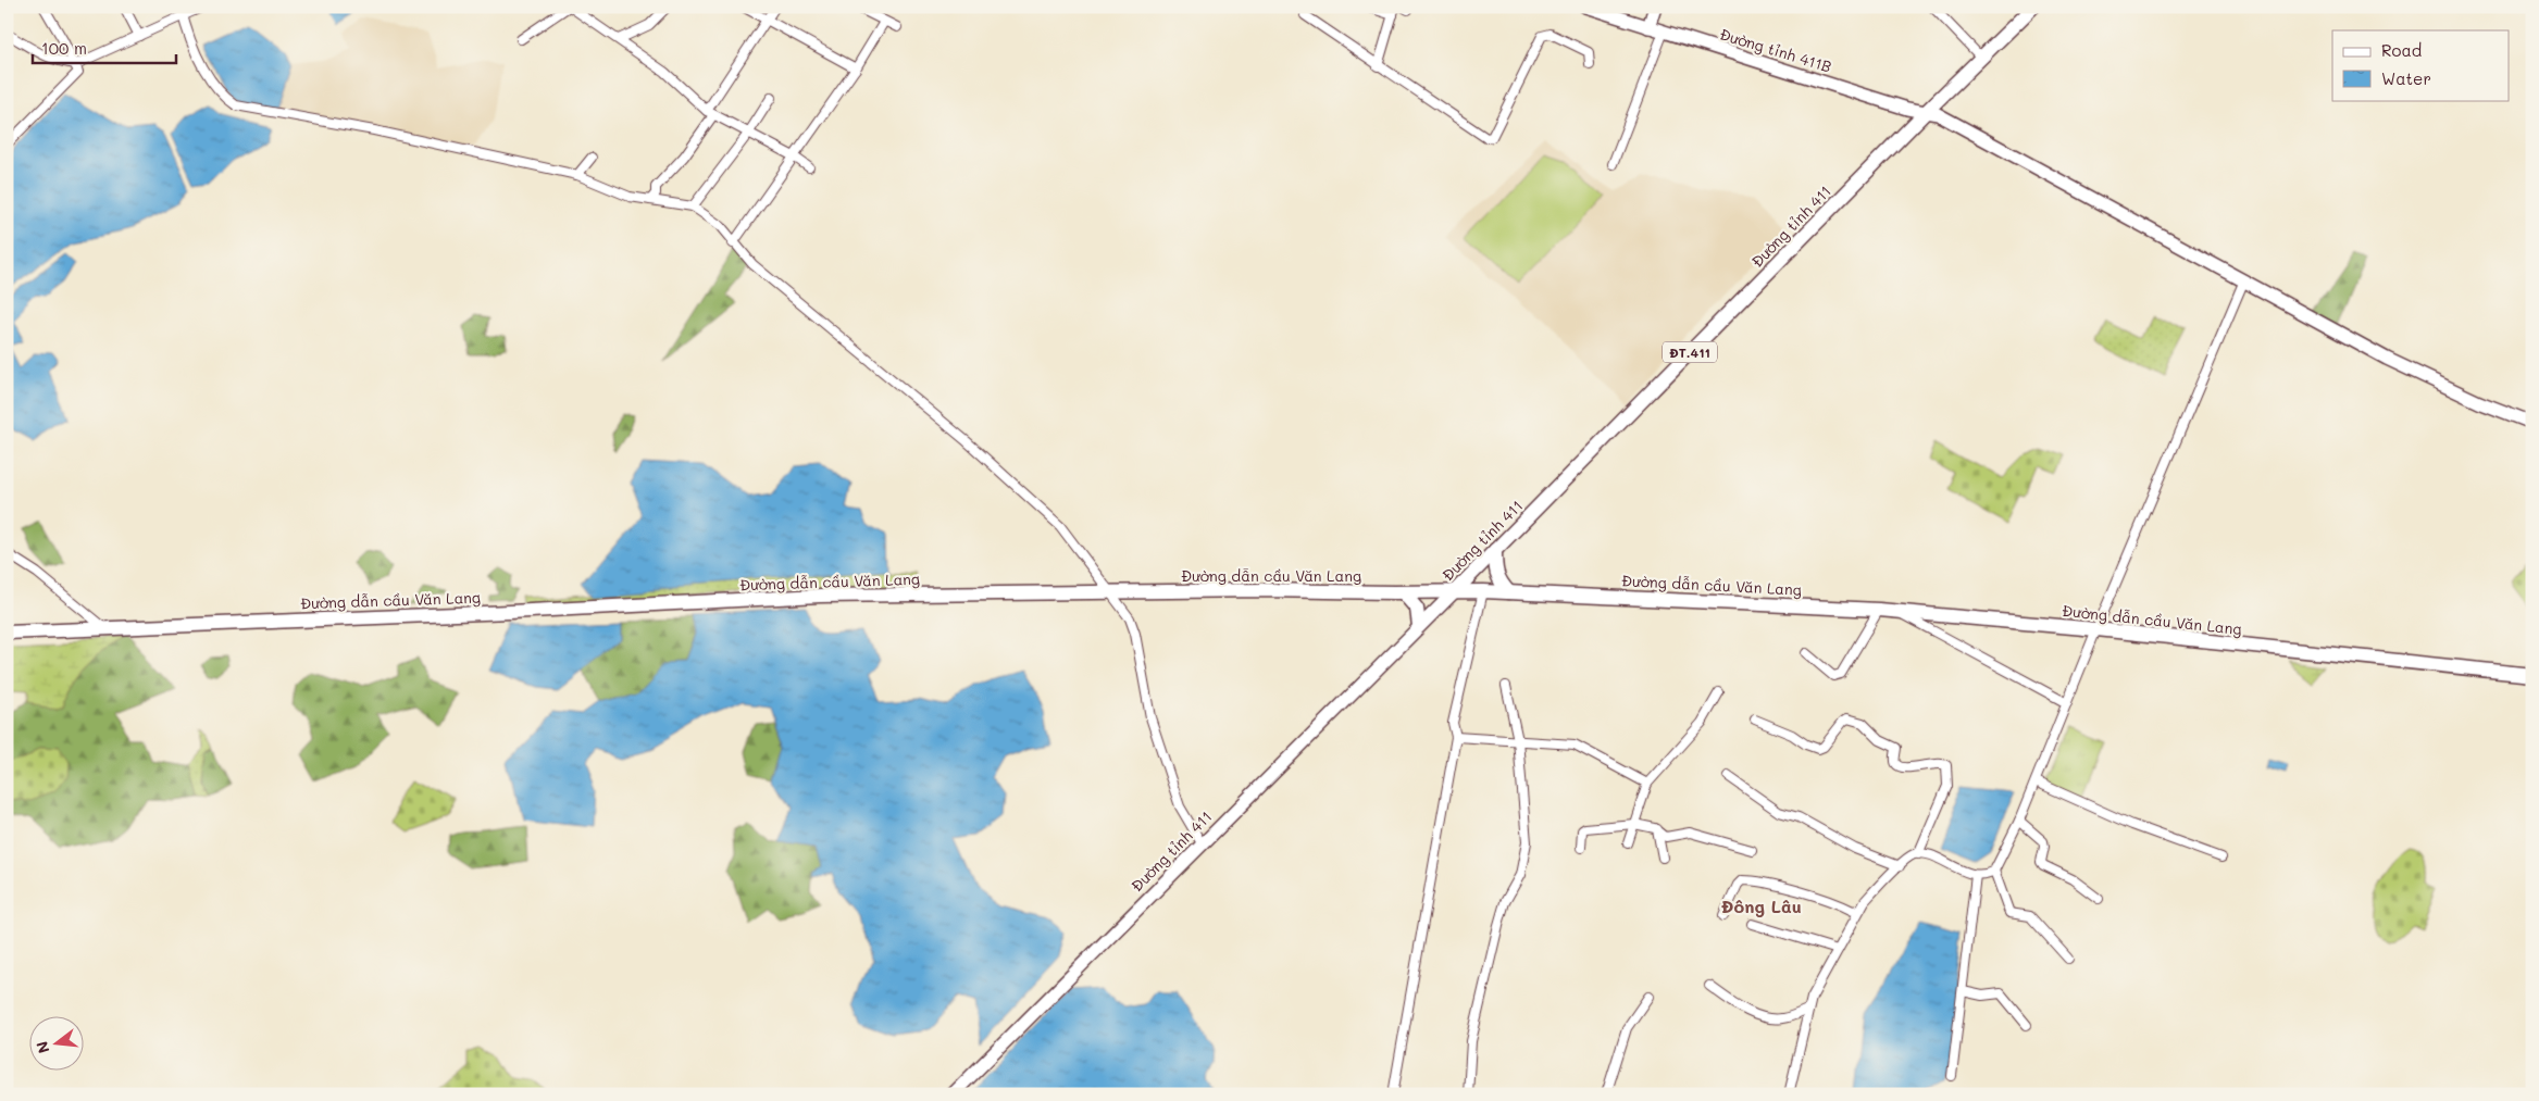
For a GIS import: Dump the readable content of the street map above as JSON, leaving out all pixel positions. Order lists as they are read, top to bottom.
{
  "streets": {
    "main road": [
      "Đường tỉnh 411B",
      "Đường tỉnh 411",
      "ĐT.411",
      "Đường dẫn cầu Văn Lang"
    ]
  },
  "crossings": [
    ["Đường tỉnh 411B", "Đường tỉnh 411"],
    ["Đường tỉnh 411", "Đường dẫn cầu Văn Lang"]
  ],
  "districts": ["Đông Lâu"],
  "legend": ["Road", "Water"],
  "scale_bar": "100 m",
  "north": "left"
}
